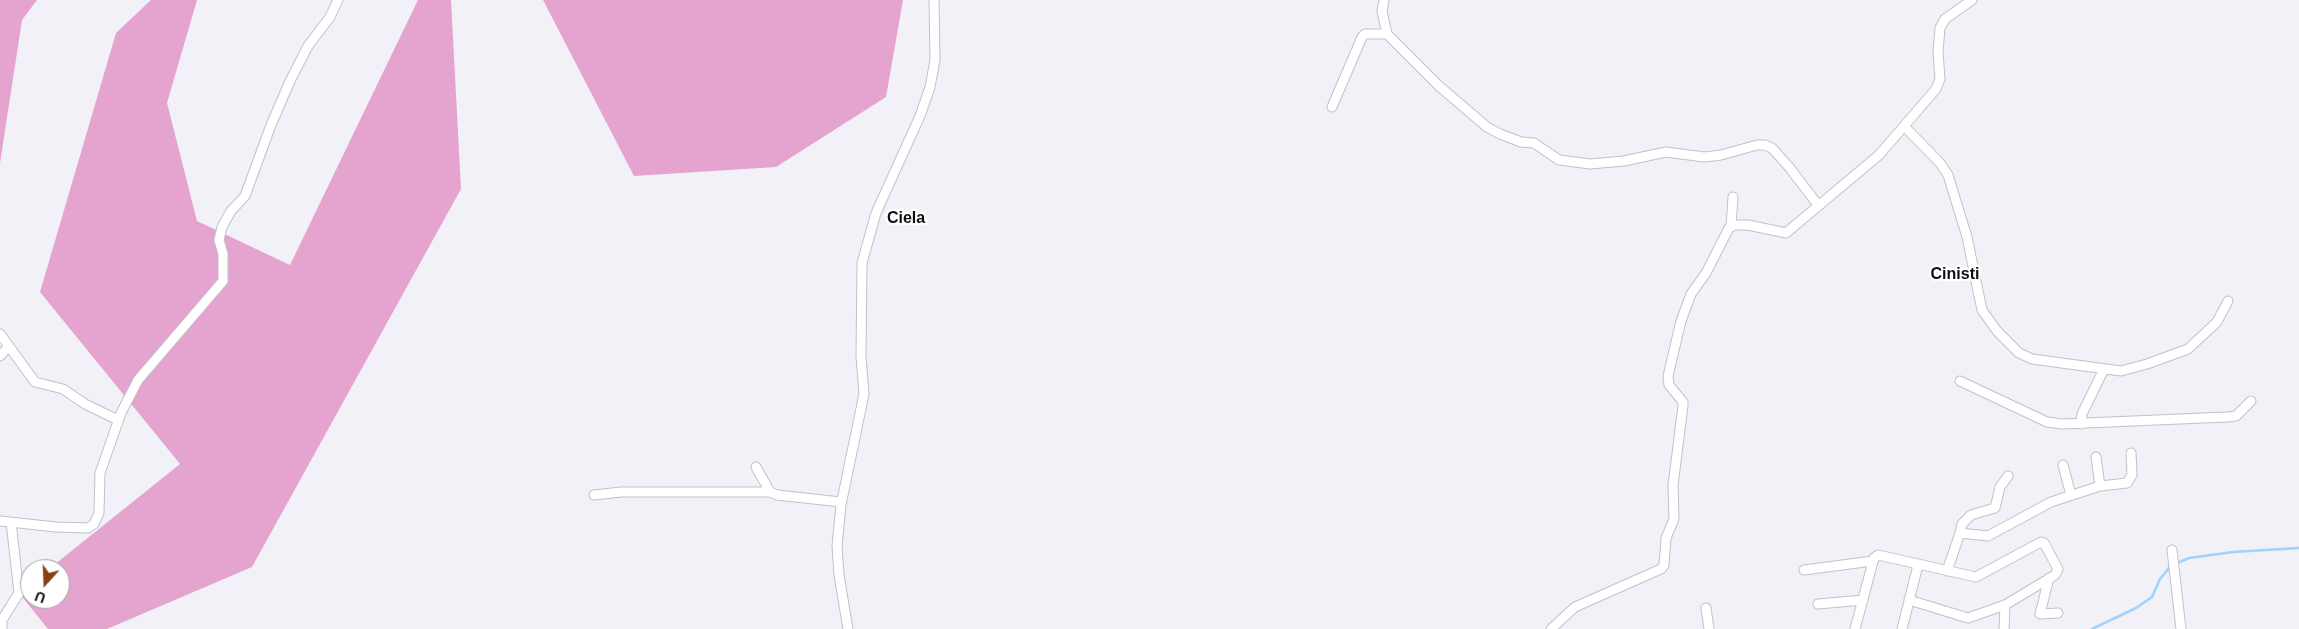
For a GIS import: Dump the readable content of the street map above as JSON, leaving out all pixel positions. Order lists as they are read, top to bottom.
{
  "districts": ["Ciela", "Cinisti"],
  "north": "bottom"
}
